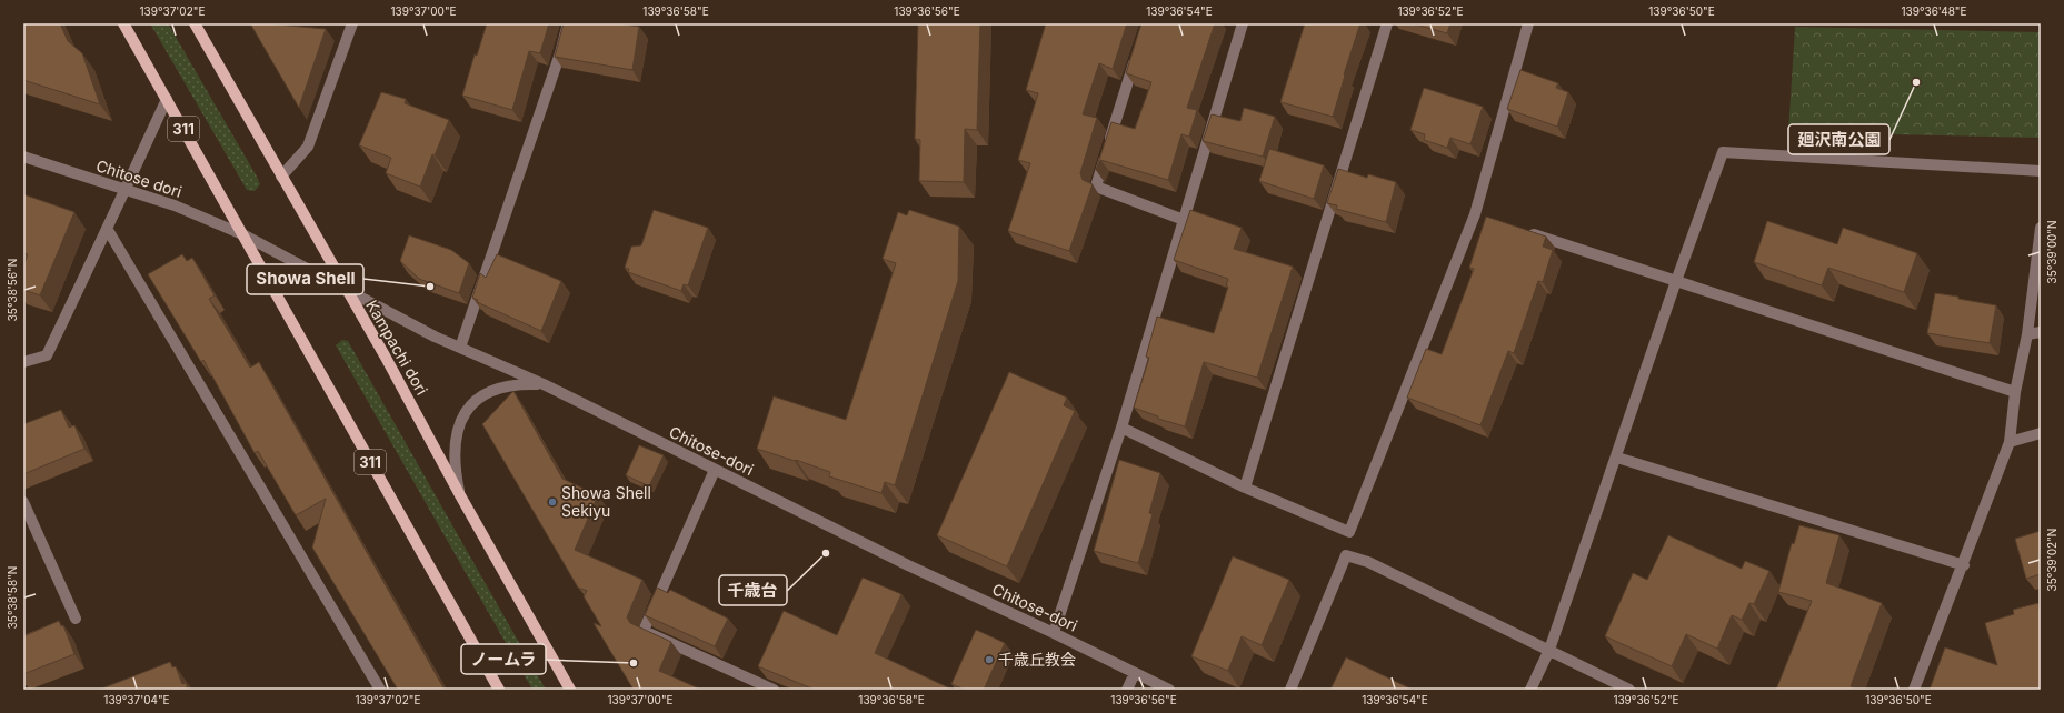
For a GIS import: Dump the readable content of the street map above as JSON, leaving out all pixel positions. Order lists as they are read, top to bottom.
{
  "streets": {
    "main road": ["311", "Kampachi dori"],
    "street": ["Chitose dori", "Chitose-dori"]
  },
  "crossings": [
    ["311", "Chitose dori"],
    ["311", "Chitose-dori"],
    ["Chitose dori", "Chitose-dori"],
    ["Kampachi dori", "Chitose-dori"]
  ],
  "places": [
    "廻沢南公園",
    "Showa Shell",
    "Showa Shell Sekiyu",
    "千歳台",
    "千歳丘教会",
    "ノームラ"
  ],
  "coordinates": [
    "139°37'02\"E",
    "139°37'00\"E",
    "139°36'58\"E",
    "139°36'56\"E",
    "139°36'54\"E",
    "139°36'52\"E",
    "139°36'50\"E",
    "139°36'48\"E",
    "35°39'00\"N",
    "35°38'56\"N",
    "35°39'02\"N",
    "35°38'58\"N",
    "139°37'04\"E"
  ]
}
